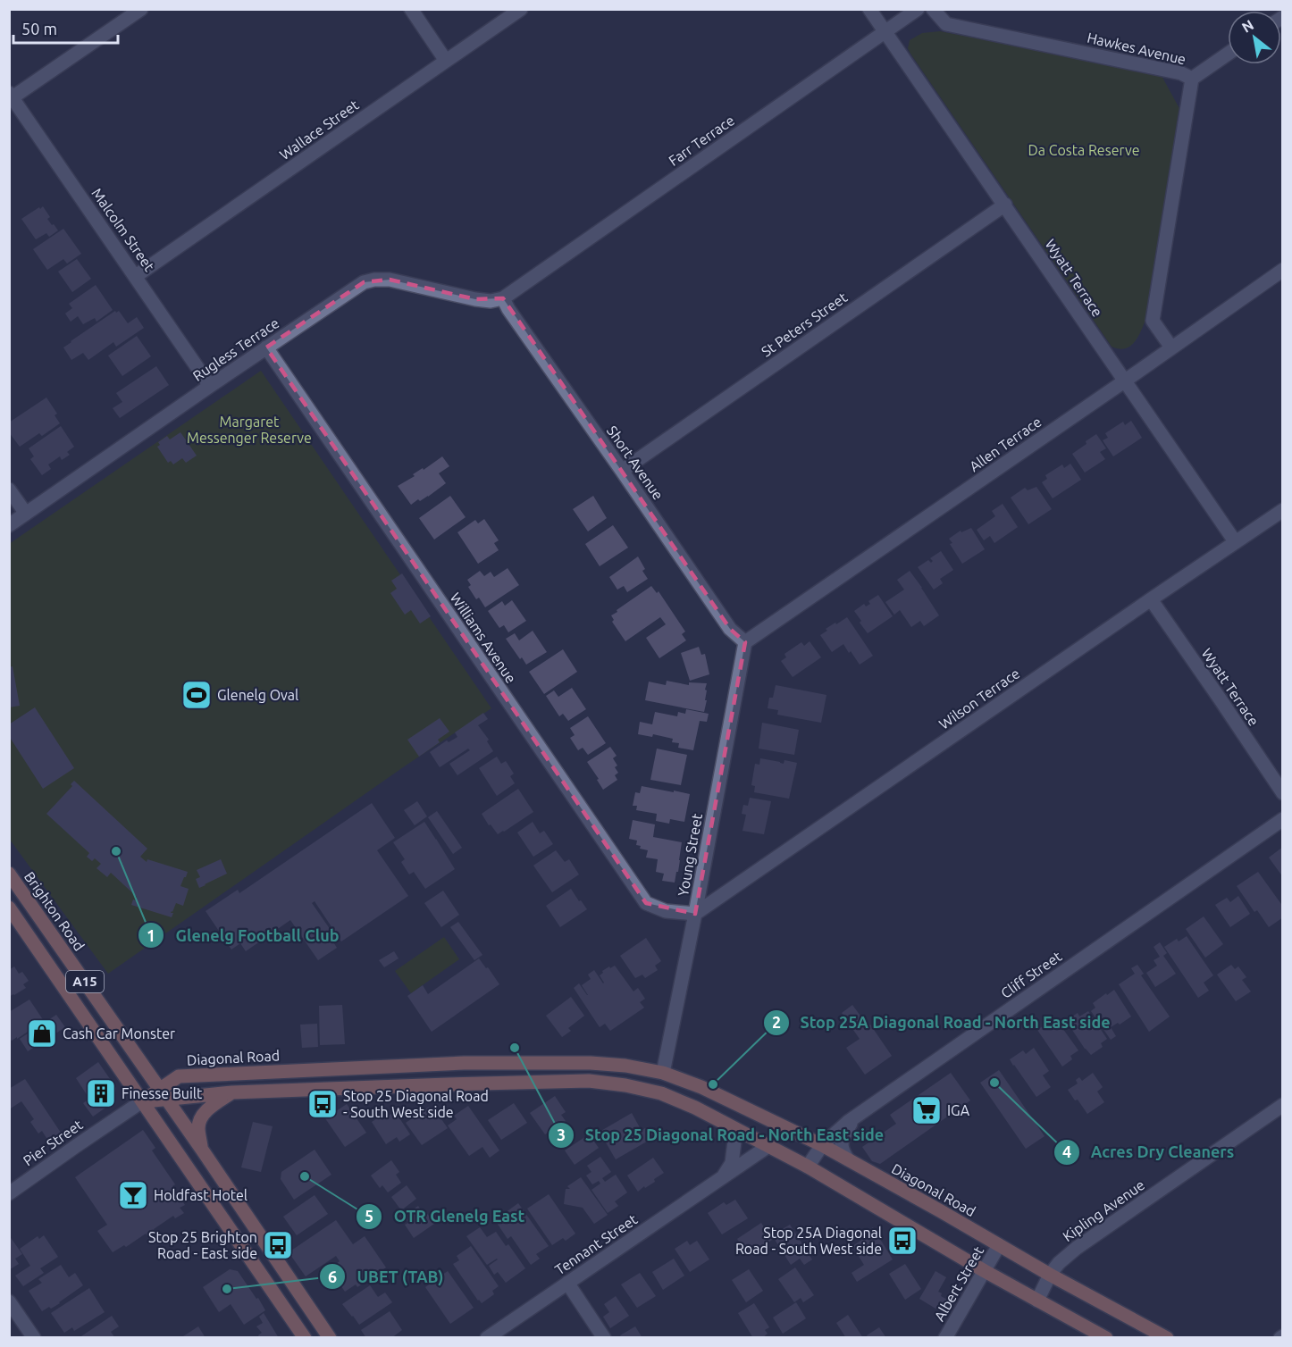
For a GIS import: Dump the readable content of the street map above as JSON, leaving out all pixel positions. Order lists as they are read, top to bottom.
{
  "streets": {
    "main road": ["Brighton Road", "A15", "Diagonal Road"],
    "street": [
      "Hawkes Avenue",
      "Wallace Street",
      "Farr Terrace",
      "Malcolm Street",
      "Wyatt Terrace",
      "St Peters Street",
      "Rugless Terrace",
      "Allen Terrace",
      "Short Avenue",
      "Williams Avenue",
      "Wilson Terrace",
      "Young Street",
      "Cliff Street",
      "Pier Street",
      "Kipling Avenue",
      "Tennant Street",
      "Albert Street"
    ]
  },
  "crossings": [
    ["Hawkes Avenue", "Allen Terrace"],
    ["Wallace Street", "Malcolm Street"],
    ["Farr Terrace", "Wyatt Terrace"],
    ["Farr Terrace", "Rugless Terrace"],
    ["Farr Terrace", "Short Avenue"],
    ["Malcolm Street", "Rugless Terrace"],
    ["Wyatt Terrace", "St Peters Street"],
    ["Wyatt Terrace", "Allen Terrace"],
    ["Wyatt Terrace", "Wilson Terrace"],
    ["St Peters Street", "Short Avenue"],
    ["Rugless Terrace", "Short Avenue"],
    ["Rugless Terrace", "Williams Avenue"],
    ["Allen Terrace", "Short Avenue"],
    ["Allen Terrace", "Young Street"],
    ["Short Avenue", "Young Street"],
    ["Williams Avenue", "Wilson Terrace"],
    ["Williams Avenue", "Young Street"],
    ["Wilson Terrace", "Young Street"],
    ["Young Street", "Diagonal Road"],
    ["Brighton Road", "Diagonal Road"],
    ["Cliff Street", "Diagonal Road"],
    ["A15", "Diagonal Road"],
    ["A15", "Pier Street"],
    ["Diagonal Road", "Pier Street"],
    ["Diagonal Road", "Kipling Avenue"],
    ["Diagonal Road", "Tennant Street"],
    ["Diagonal Road", "Albert Street"]
  ],
  "parks": ["Da Costa Reserve", "Margaret Messenger Reserve"],
  "places": {
    "sports": ["Glenelg Oval"],
    "other": [
      "Glenelg Football Club",
      "Stop 25 Diagonal Road - North East side",
      "Acres Dry Cleaners",
      "Stop 25A Diagonal Road - North East side",
      "OTR Glenelg East",
      "UBET (TAB)"
    ],
    "shop": ["Cash Car Monster"],
    "building": ["Finesse Built"],
    "bus stop": ["Stop 25 Diagonal Road - South West side", "Stop 25A Diagonal Road - South West side", "Stop 25 Brighton Road - East side"],
    "supermarket": ["IGA"],
    "bar": ["Holdfast Hotel"]
  },
  "scale_bar": "50 m",
  "north": "top left"
}
